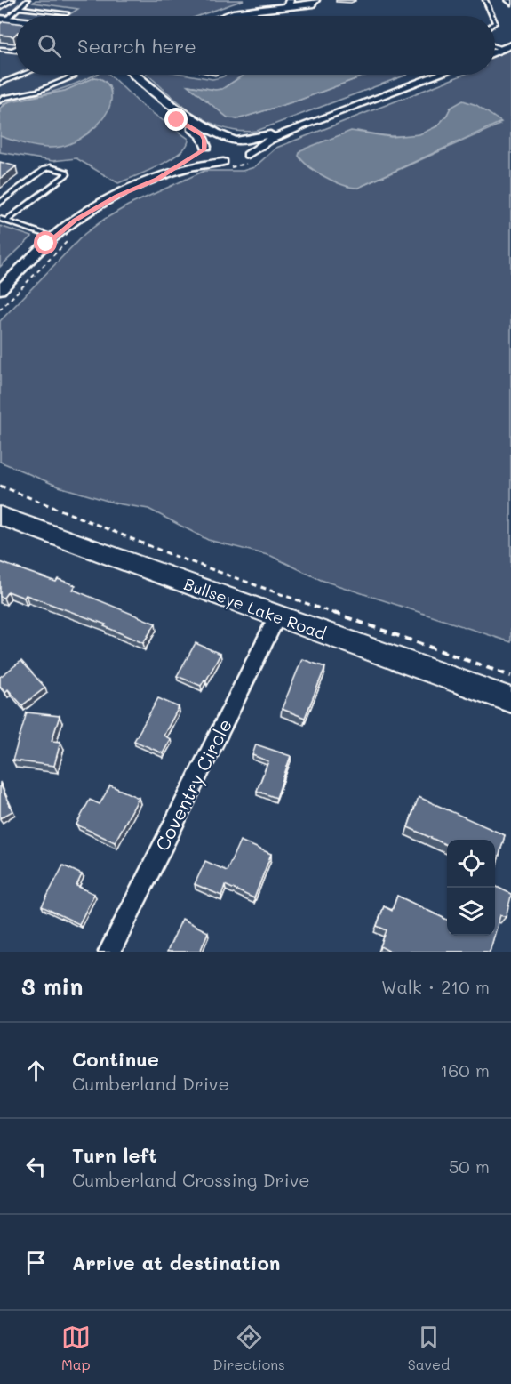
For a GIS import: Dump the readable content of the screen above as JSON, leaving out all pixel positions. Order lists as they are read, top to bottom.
{
  "streets": {
    "street": ["Bullseye Lake Road", "Coventry Circle"]
  },
  "crossings": [
    ["Bullseye Lake Road", "Coventry Circle"]
  ],
  "page": {
    "search": "Search here",
    "heading": ["3 min", "Walk · 210 m"],
    "list": [
      ["Continue", "Cumberland Drive", "160 m"],
      ["Turn left", "Cumberland Crossing Drive", "50 m"],
      "Arrive at destination"
    ],
    "nav": ["Map", "Directions", "Saved"]
  }
}
